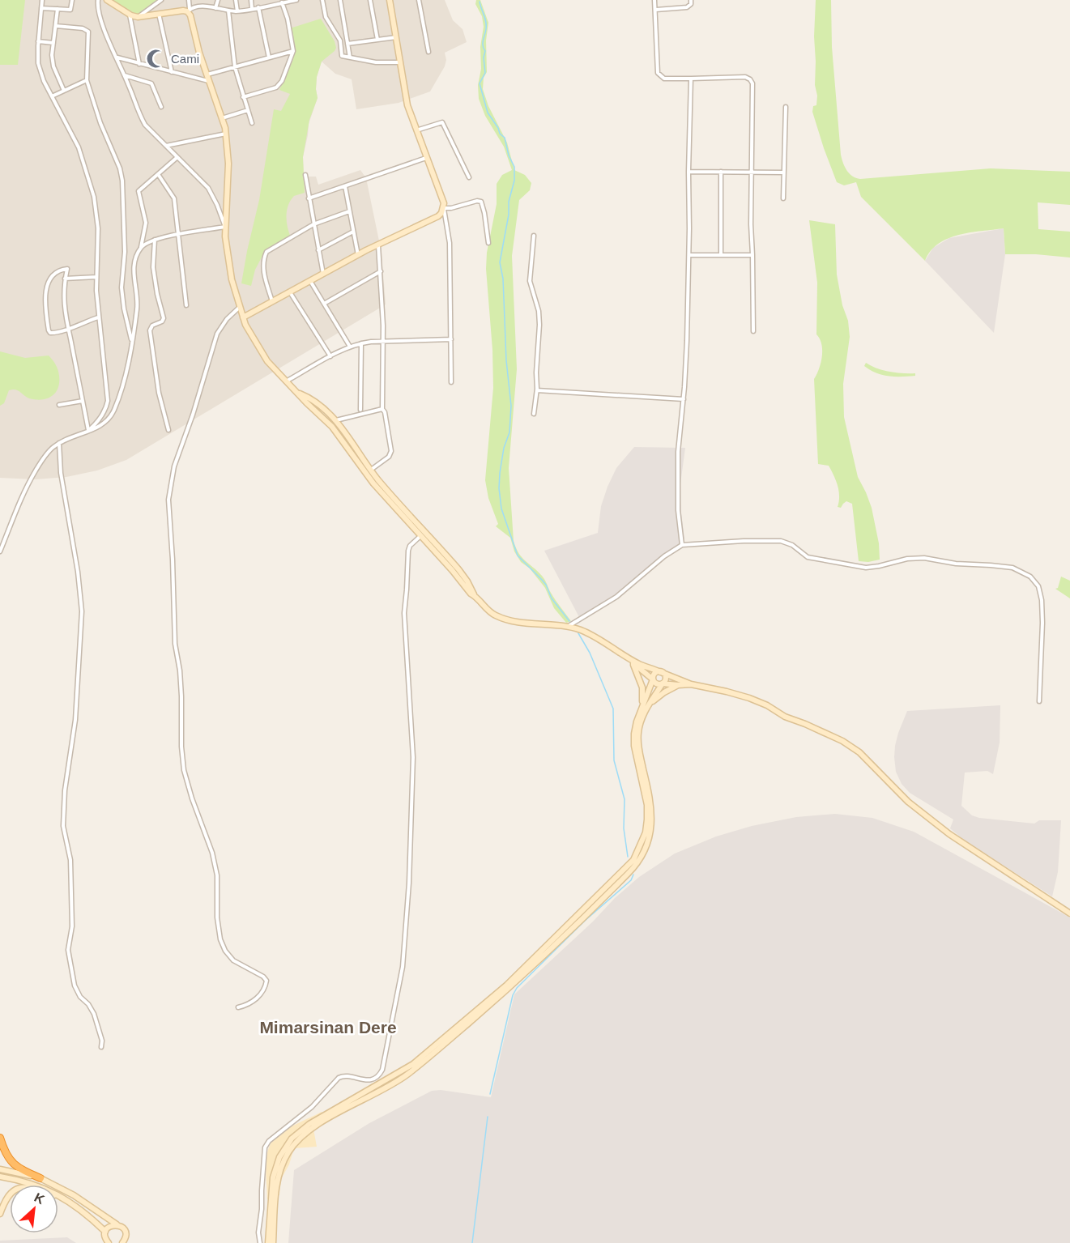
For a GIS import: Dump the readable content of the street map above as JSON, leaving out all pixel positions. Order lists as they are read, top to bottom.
{
  "districts": ["Mimarsinan Dere"],
  "places": {
    "mosque": ["Cami"]
  },
  "north": "top right"
}
